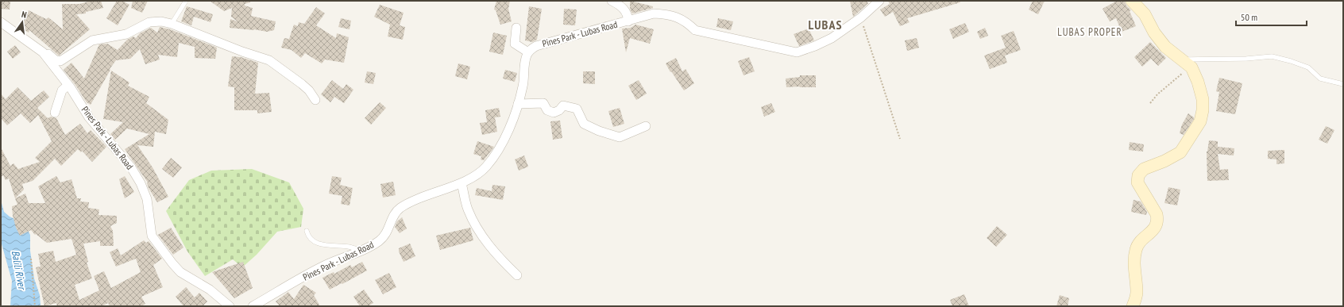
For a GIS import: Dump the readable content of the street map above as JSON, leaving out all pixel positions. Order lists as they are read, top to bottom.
{
  "streets": {
    "street": ["Pines Park - Lubas Road"]
  },
  "districts": ["LUBAS", "LUBAS PROPER"],
  "water": ["Balili River"],
  "scale_bar": "50 m",
  "north": "top"
}
